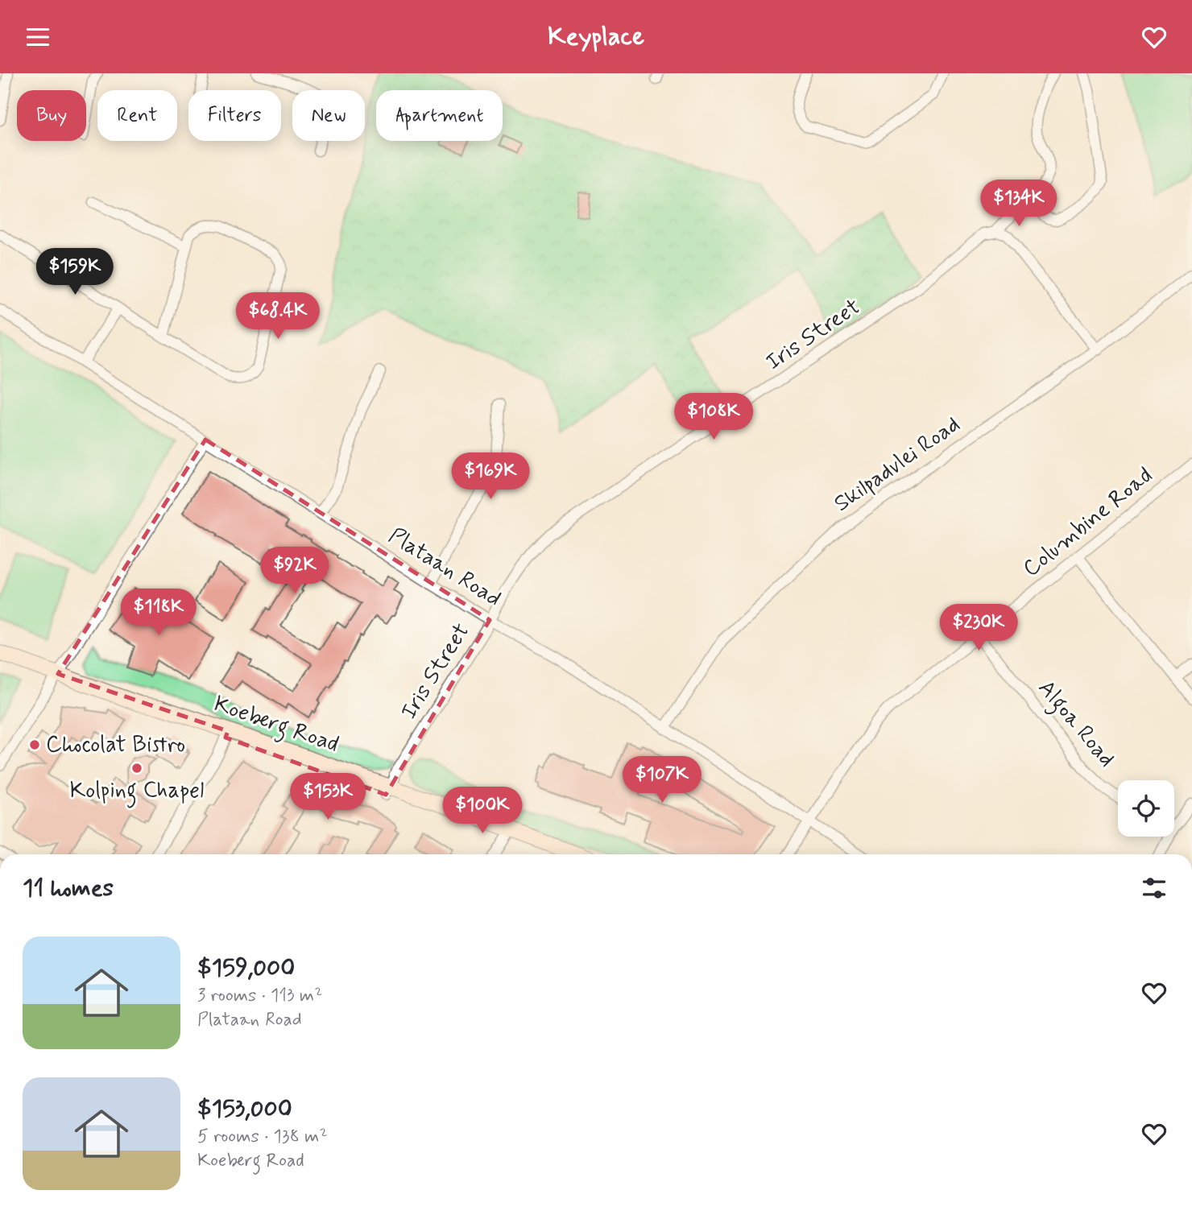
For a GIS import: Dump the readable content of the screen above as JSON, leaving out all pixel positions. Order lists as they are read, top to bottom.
{
  "streets": {
    "main road": ["Koeberg Road"],
    "street": [
      "Iris Street",
      "Skilpadvlei Road",
      "Columbine Road",
      "Plataan Road",
      "Algoa Road"
    ]
  },
  "crossings": [
    ["Iris Street", "Plataan Road"],
    ["Iris Street", "Koeberg Road"],
    ["Skilpadvlei Road", "Plataan Road"],
    ["Columbine Road", "Plataan Road"],
    ["Columbine Road", "Algoa Road"]
  ],
  "places": ["Chocolat Bistro", "Kolping Chapel"],
  "page": {
    "header": "Keyplace",
    "chip": [
      "Buy",
      "Rent",
      "Filters",
      "New",
      "Apartment"
    ],
    "price": [
      "$134K",
      "$159K",
      "$68.4K",
      "$108K",
      "$169K",
      "$92K",
      "$118K",
      "$230K",
      "$107K",
      "$153K",
      "$100K"
    ],
    "heading": "11 homes",
    "list": [
      {
        "name": "$159,000",
        "note": "3 rooms · 113 m² · Plataan Road"
      },
      {
        "name": "$153,000",
        "note": "5 rooms · 138 m² · Koeberg Road"
      }
    ]
  }
}
